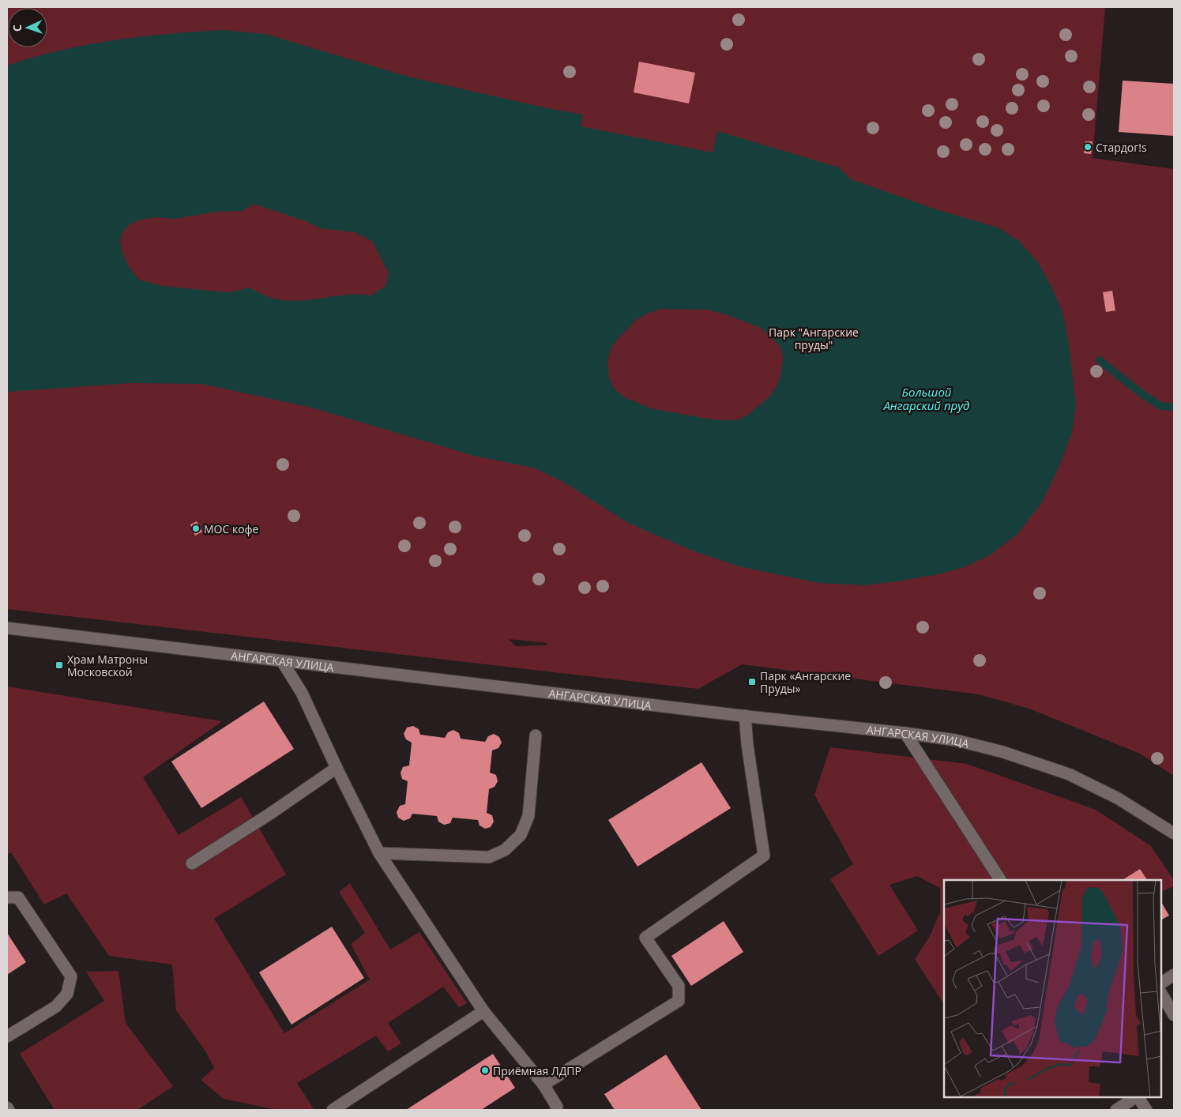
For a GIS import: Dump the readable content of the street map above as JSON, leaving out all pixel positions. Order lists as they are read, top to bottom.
{
  "streets": {
    "street": ["АНГАРСКАЯ УЛИЦА"]
  },
  "water": ["Большой Ангарский пруд"],
  "parks": ["Парк \"Ангарские пруды\""],
  "places": {
    "other": ["Стардог!s", "МОС кофе", "Приёмная ЛДПР"],
    "transit": ["Храм Матроны Московской", "Парк «Ангарские Пруды»"]
  },
  "north": "left"
}
